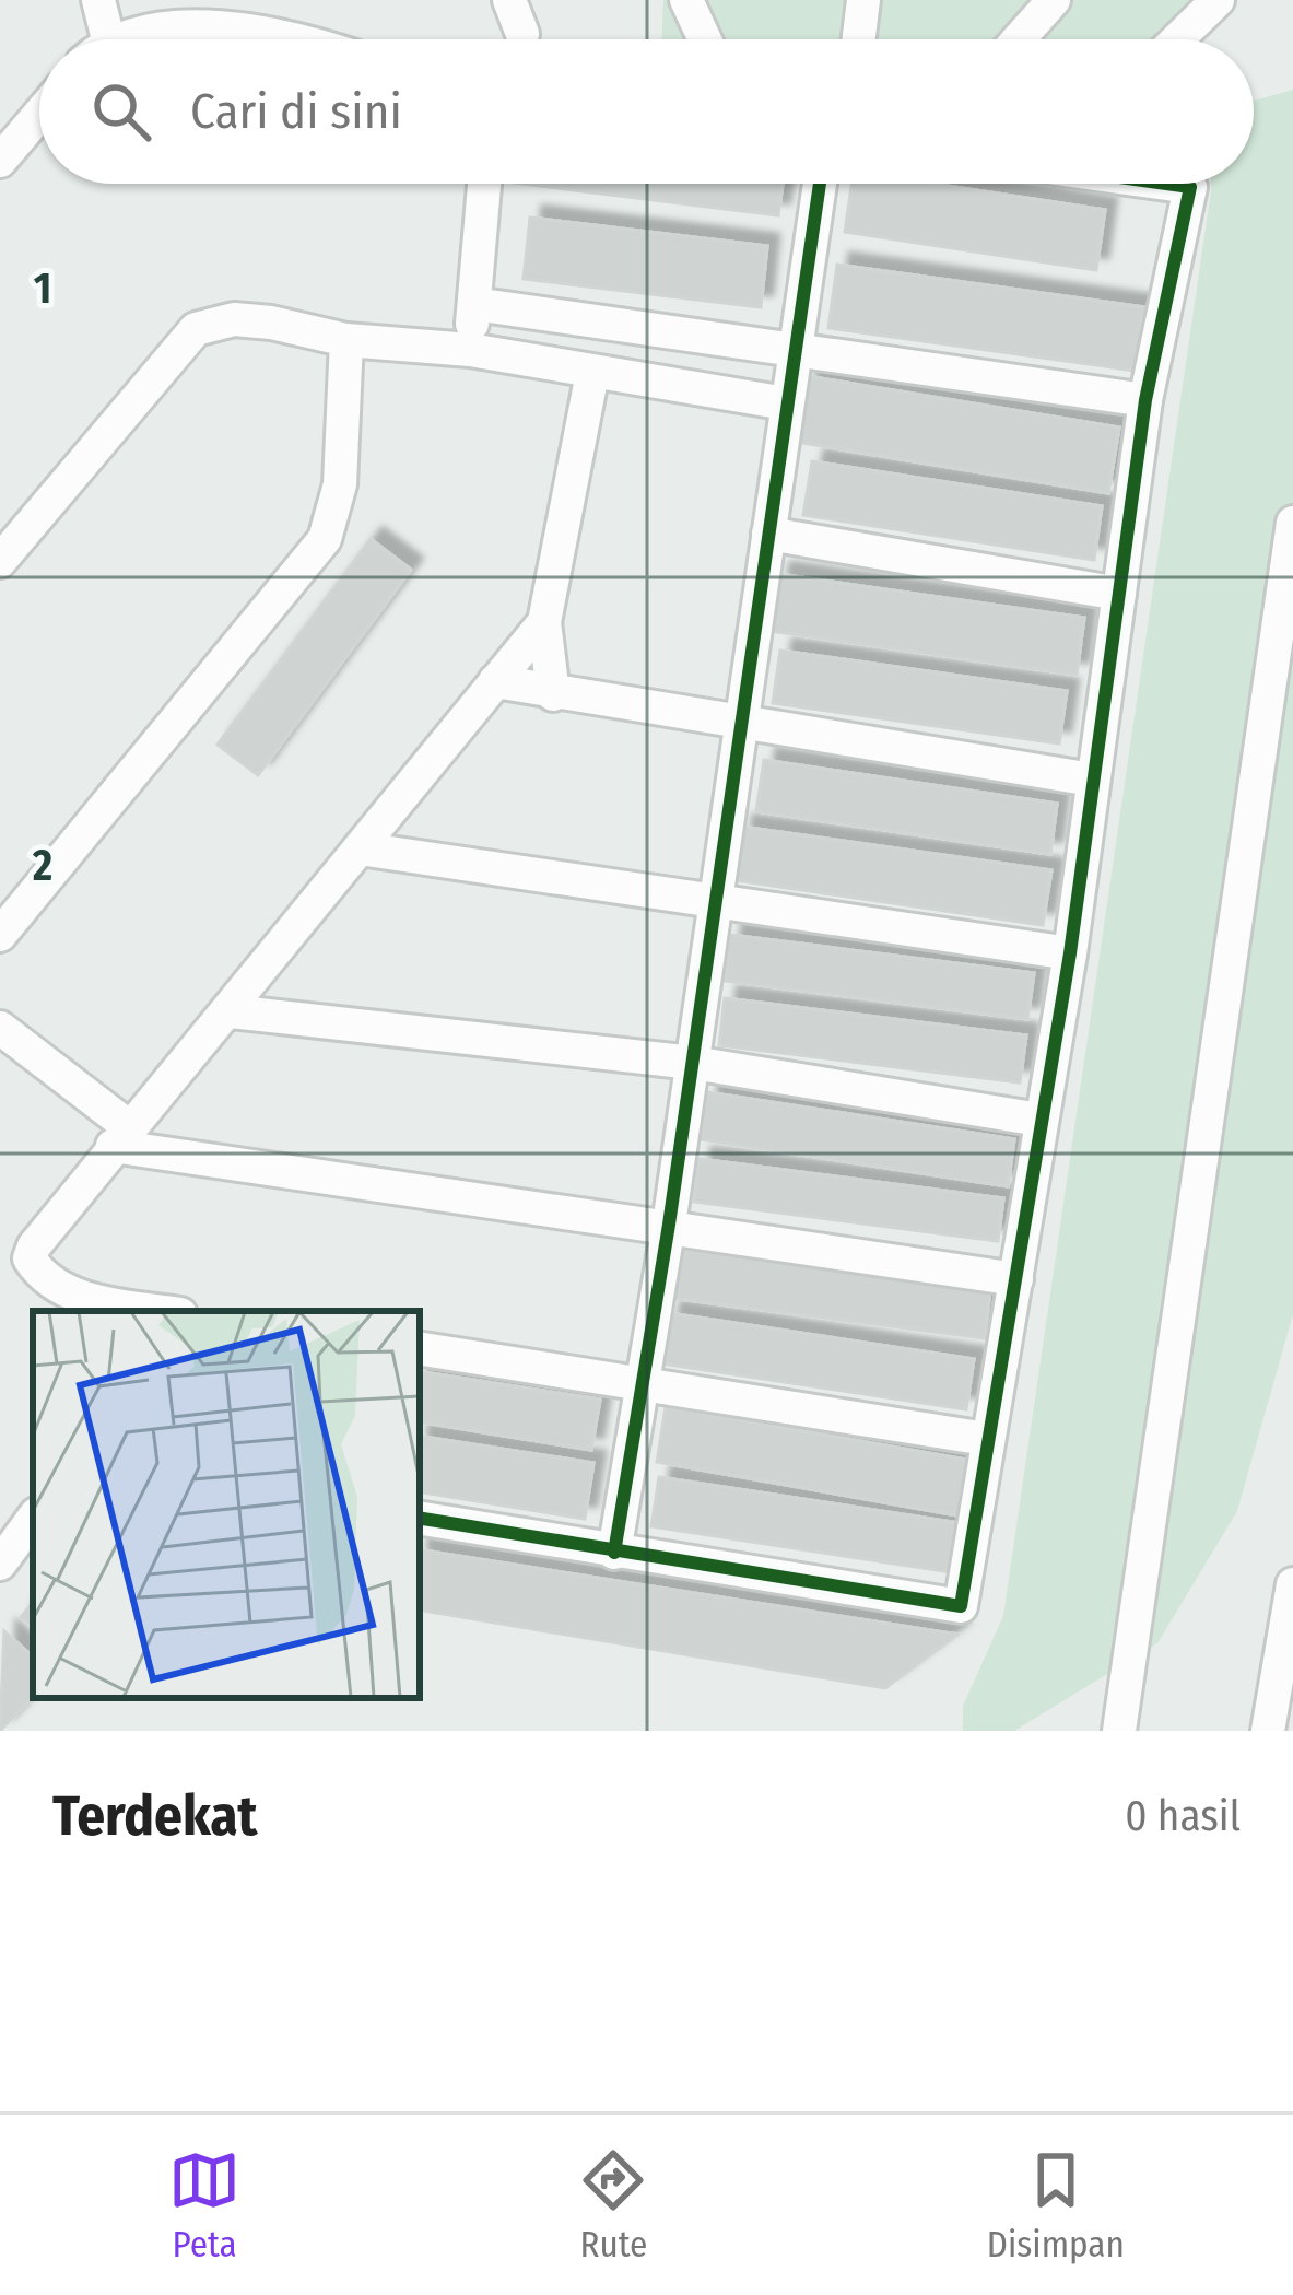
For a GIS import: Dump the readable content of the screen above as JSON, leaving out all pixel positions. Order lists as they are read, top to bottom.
{
  "page": {
    "search": "Cari di sini",
    "heading": ["Terdekat", "0 hasil"],
    "nav": ["Peta", "Rute", "Disimpan"]
  },
  "grid": {
    "rows": ["1", "2"]
  }
}
